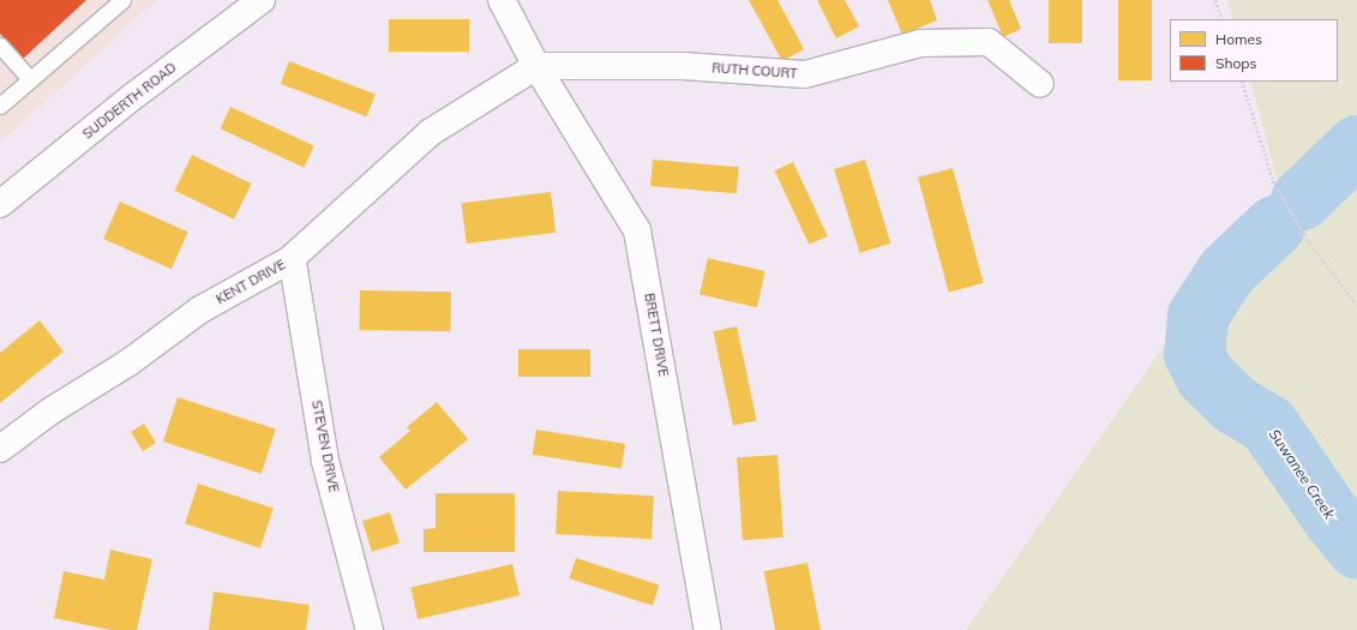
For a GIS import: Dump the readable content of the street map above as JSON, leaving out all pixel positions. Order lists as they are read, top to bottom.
{
  "streets": {
    "street": [
      "RUTH COURT",
      "SUDDERTH ROAD",
      "KENT DRIVE",
      "BRETT DRIVE",
      "STEVEN DRIVE"
    ]
  },
  "crossings": [
    ["RUTH COURT", "KENT DRIVE"],
    ["RUTH COURT", "BRETT DRIVE"],
    ["KENT DRIVE", "BRETT DRIVE"],
    ["KENT DRIVE", "STEVEN DRIVE"]
  ],
  "water": ["Suwanee Creek"],
  "legend": ["Homes", "Shops"]
}
